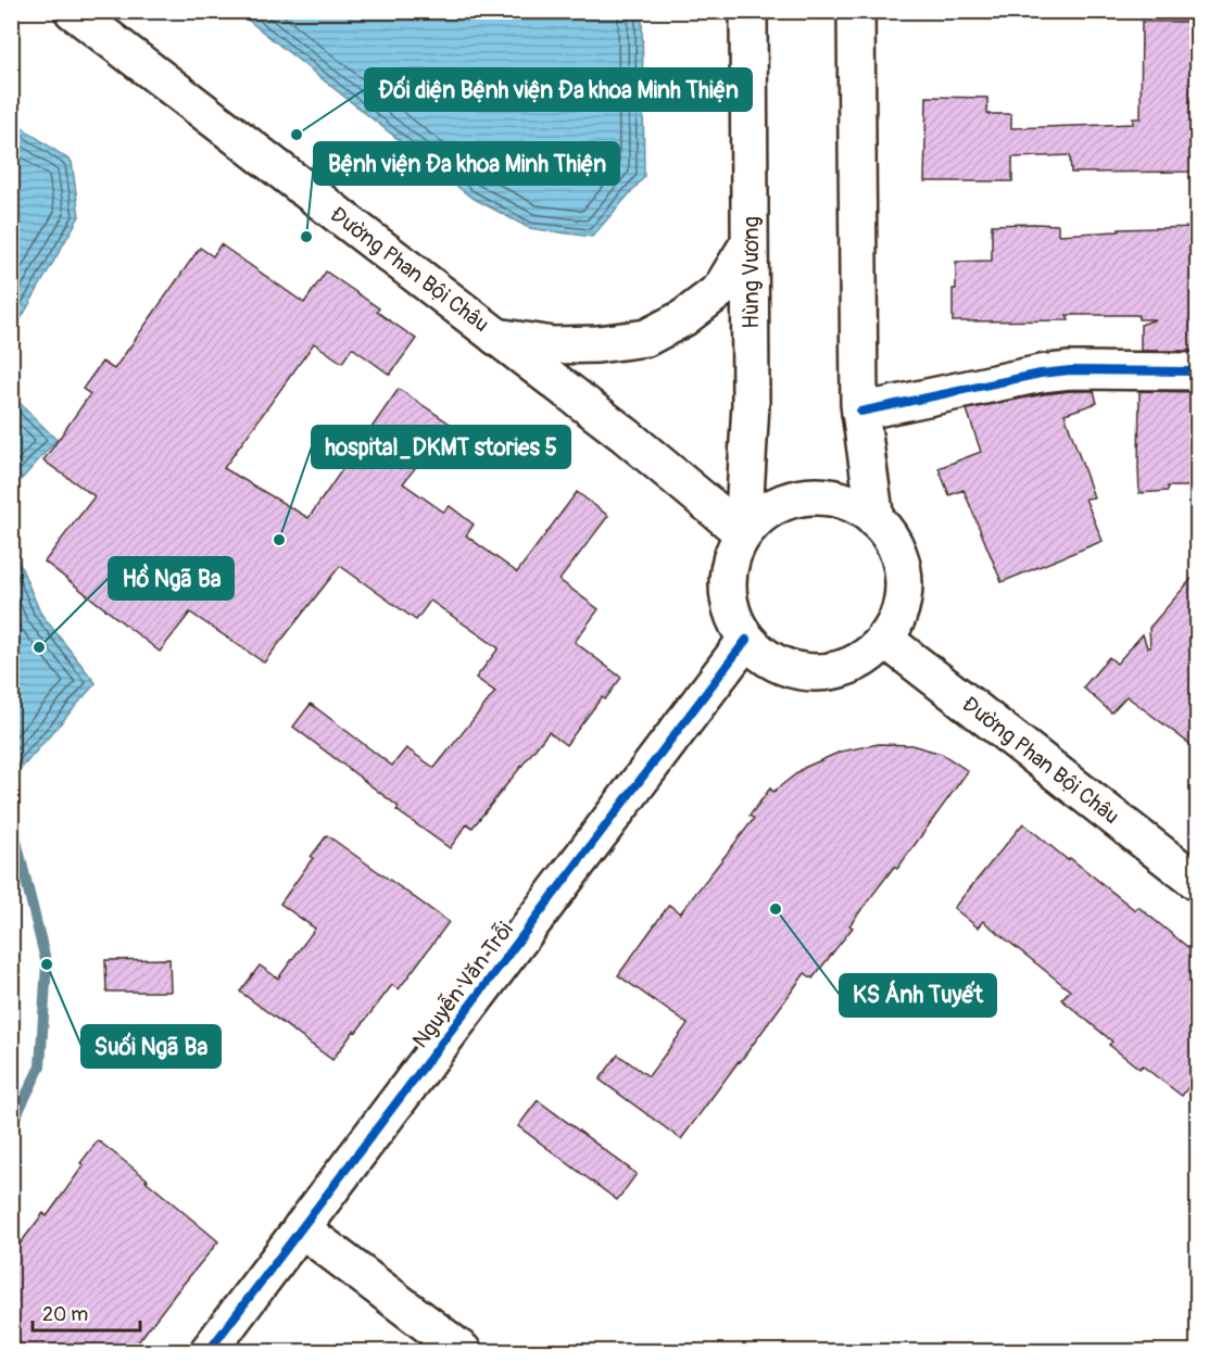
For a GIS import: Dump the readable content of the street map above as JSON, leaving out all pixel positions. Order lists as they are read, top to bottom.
{
  "streets": {
    "main road": ["Đường Phan Bội Châu", "Hùng Vương", "Nguyễn Văn Trỗi"]
  },
  "crossings": [
    ["Đường Phan Bội Châu", "Hùng Vương"],
    ["Đường Phan Bội Châu", "Nguyễn Văn Trỗi"],
    ["Hùng Vương", "Nguyễn Văn Trỗi"]
  ],
  "places": [
    "Đối diện Bệnh viện Đa khoa Minh Thiện",
    "Bệnh viện Đa khoa Minh Thiện",
    "hospital_DKMT stories 5",
    "Hồ Ngã Ba",
    "KS Ánh Tuyết",
    "Suối Ngã Ba"
  ],
  "scale_bar": "20 m"
}
